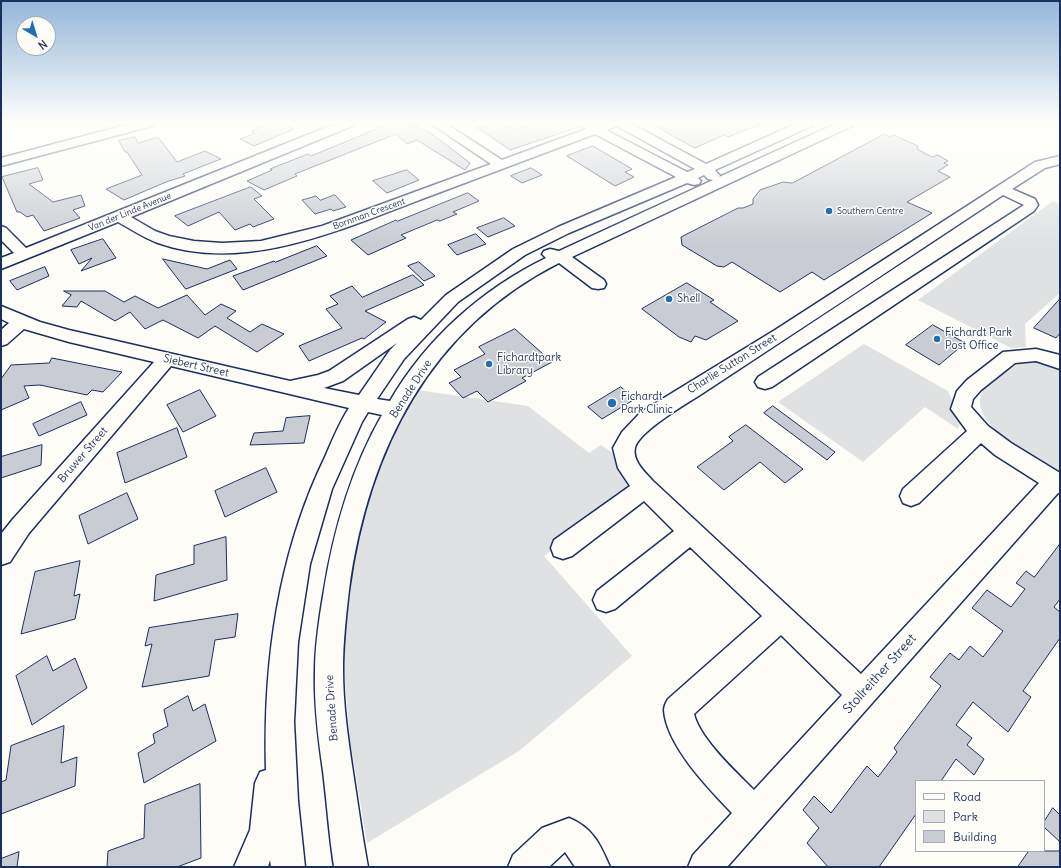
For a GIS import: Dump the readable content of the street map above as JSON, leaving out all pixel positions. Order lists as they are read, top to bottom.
{
  "streets": {
    "street": [
      "Van der Linde Avenue",
      "Bornman Crescent",
      "Charlie Sutton Street",
      "Siebert Street",
      "Benade Drive",
      "Bruwer Street",
      "Stollreither Street"
    ]
  },
  "crossings": [
    ["Van der Linde Avenue", "Bornman Crescent"],
    ["Charlie Sutton Street", "Stollreither Street"],
    ["Siebert Street", "Benade Drive"],
    ["Siebert Street", "Bruwer Street"]
  ],
  "places": [
    "Southern Centre",
    "Shell",
    "Fichardt Park Post Office",
    "Fichardtpark Library",
    "Fichardt Park Clinic"
  ],
  "legend": ["Road", "Park", "Building"],
  "north": "bottom right"
}
